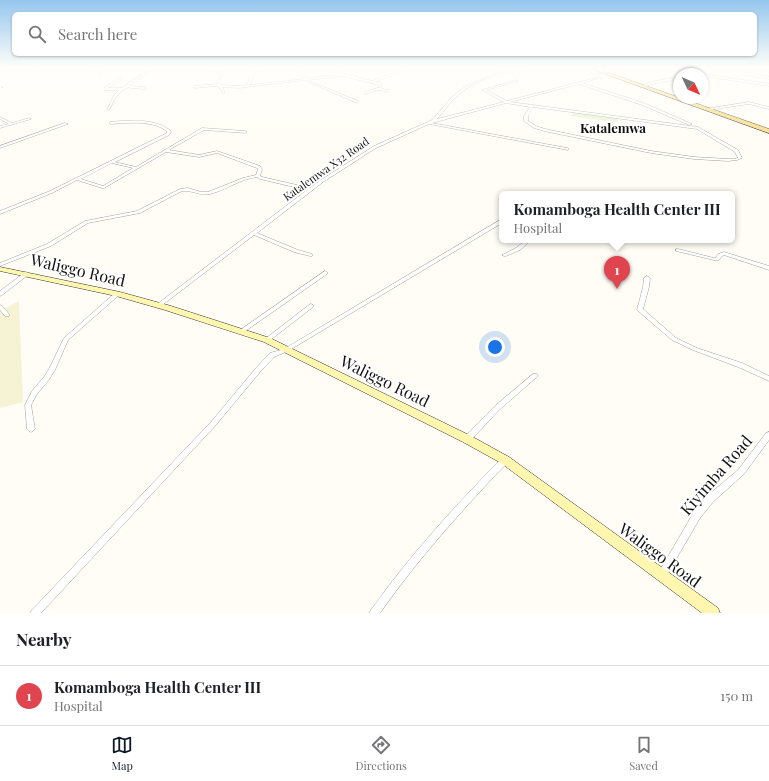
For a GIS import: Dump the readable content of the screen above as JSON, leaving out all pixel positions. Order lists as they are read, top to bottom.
{
  "streets": {
    "street": ["Katalemwa X32 Road", "Waliggo Road", "Kiyimba Road"]
  },
  "crossings": [
    ["Katalemwa X32 Road", "Waliggo Road"],
    ["Waliggo Road", "Kiyimba Road"]
  ],
  "districts": ["Katalemwa"],
  "north": "bottom right",
  "page": {
    "search": "Search here",
    "popup": ["Komamboga Health Center III", "Hospital"],
    "pins": "1",
    "heading": "Nearby",
    "list": [
      {
        "mark": "1",
        "name": "Komamboga Health Center III",
        "note": "Hospital",
        "value": "150 m"
      }
    ],
    "nav": ["Map", "Directions", "Saved"]
  }
}
